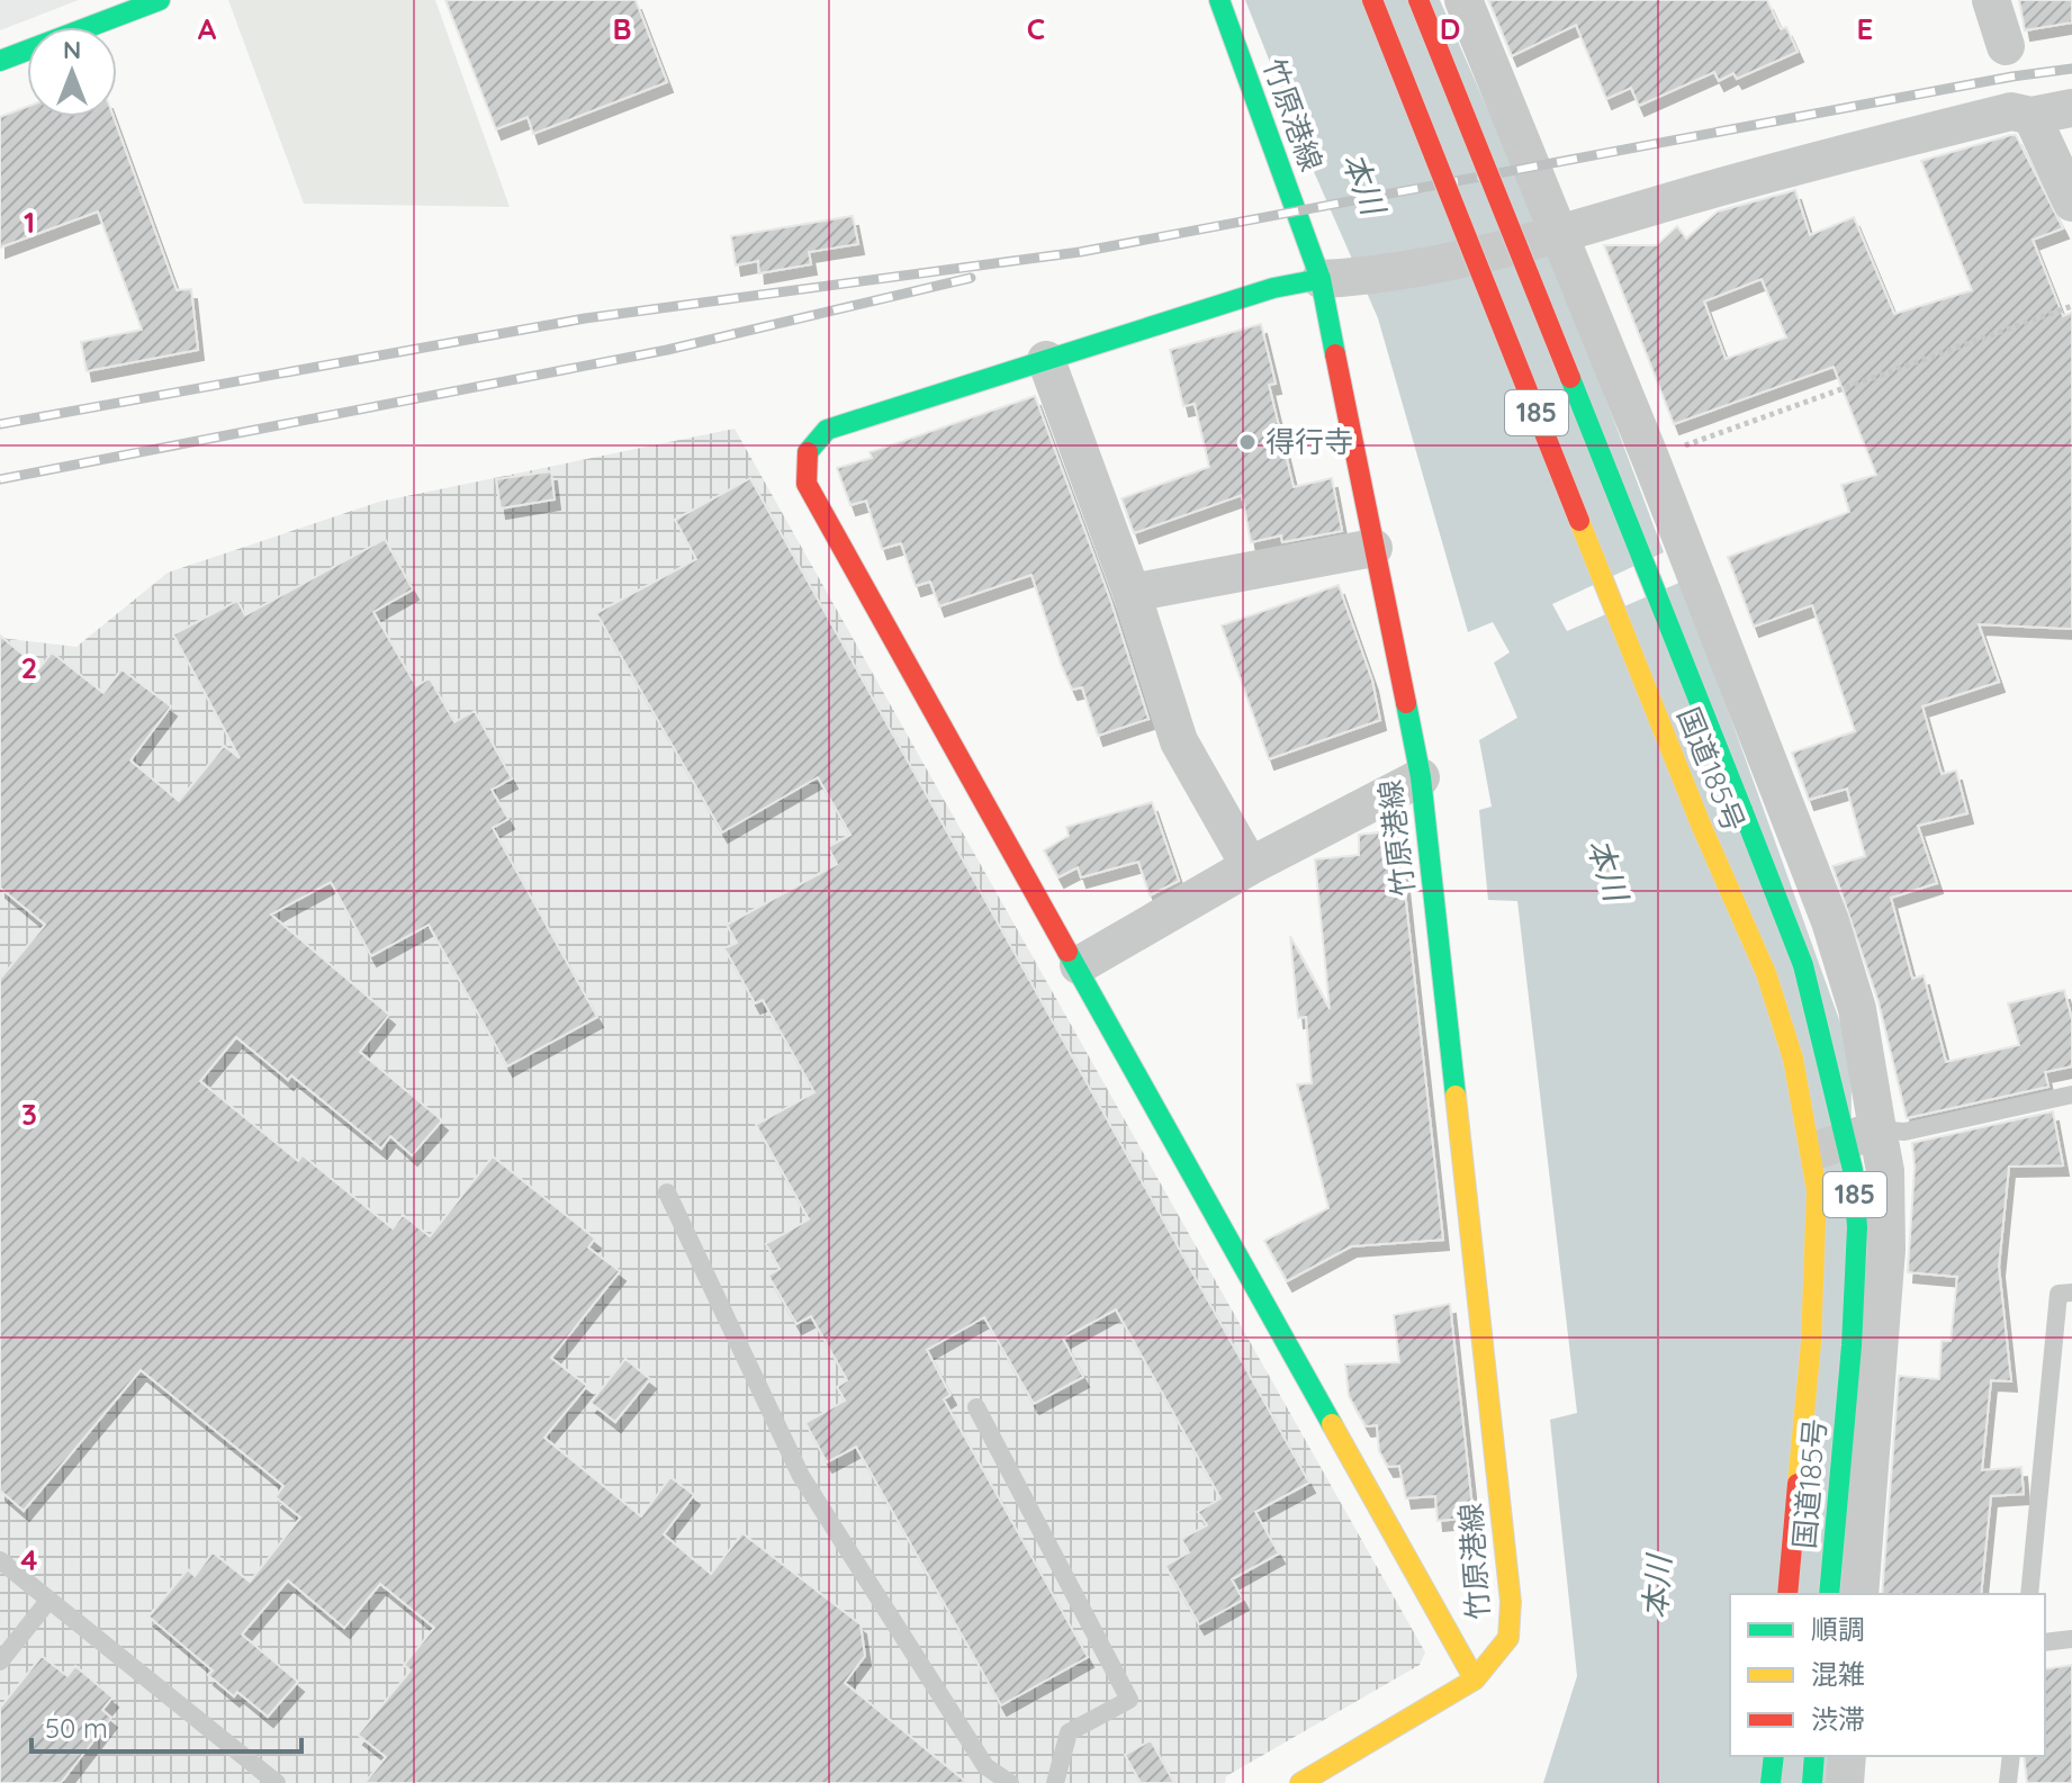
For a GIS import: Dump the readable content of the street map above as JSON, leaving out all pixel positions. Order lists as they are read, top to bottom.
{
  "streets": {
    "main road": ["竹原港線", "185", "国道185号"]
  },
  "water": ["本川"],
  "places": ["得行寺"],
  "legend": ["順調", "混雑", "渋滞"],
  "scale_bar": "50 m",
  "north": "top",
  "grid": {
    "columns": [
      "A",
      "B",
      "C",
      "D",
      "E"
    ],
    "rows": [
      "1",
      "2",
      "3",
      "4"
    ]
  }
}
